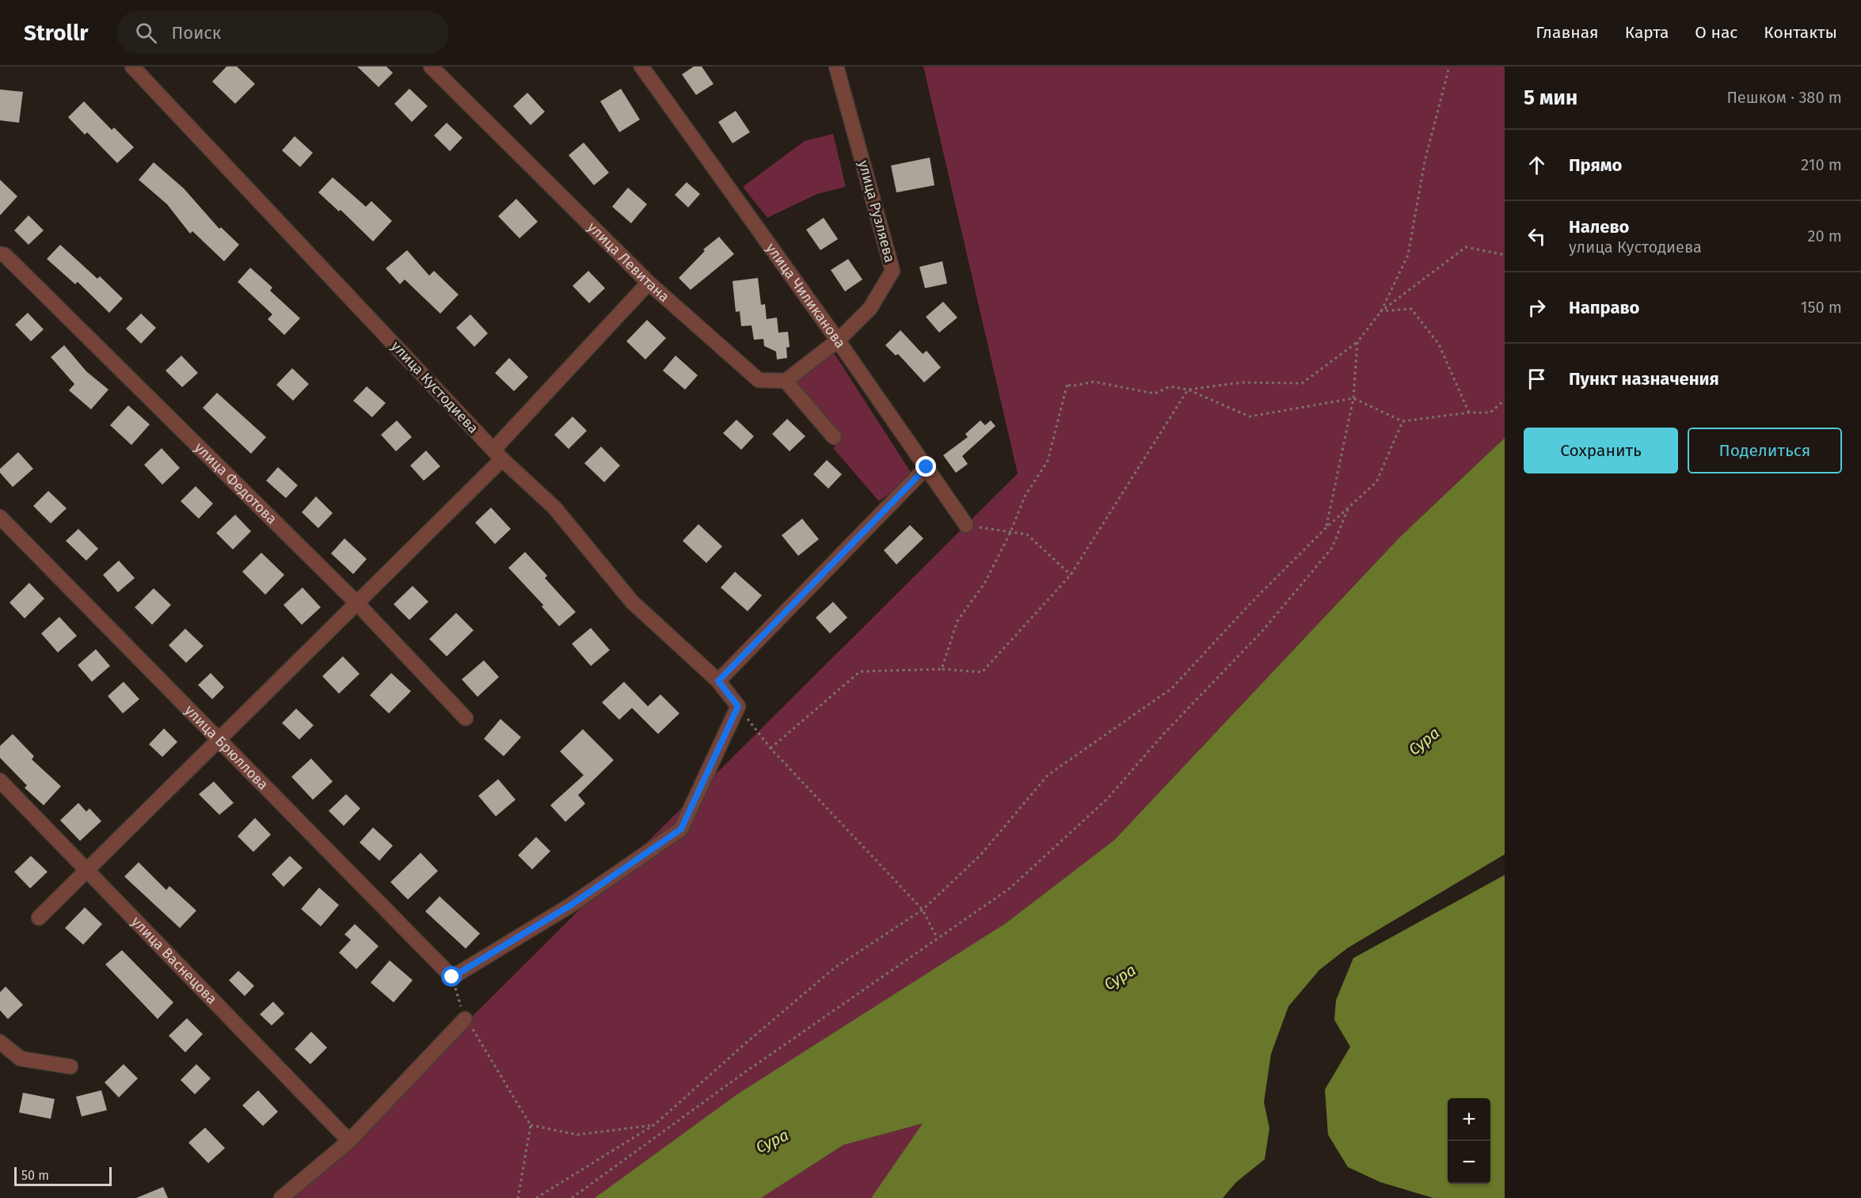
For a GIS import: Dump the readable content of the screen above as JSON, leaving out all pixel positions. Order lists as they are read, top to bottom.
{
  "streets": {
    "street": [
      "улица Рузляева",
      "улица Левитана",
      "улица Чиликанова",
      "улица Кустодиева",
      "улица Федотова",
      "улица Брюллова",
      "улица Васнецова"
    ]
  },
  "crossings": [
    ["улица Рузляева", "улица Левитана"],
    ["улица Рузляева", "улица Чиликанова"]
  ],
  "water": ["Сура"],
  "scale_bar": "50 m",
  "page": {
    "header": "Strollr",
    "search": "Поиск",
    "nav": [
      "Главная",
      "Карта",
      "О нас",
      "Контакты"
    ],
    "heading": ["5 мин", "Пешком · 380 m"],
    "list": [
      ["Прямо", "210 m"],
      ["Налево", "улица Кустодиева", "20 m"],
      ["Направо", "150 m"],
      "Пункт назначения"
    ],
    "buttons": ["Сохранить", "Поделиться"],
    "map_buttons": ["+", "−"],
    "scale": "50 m"
  }
}
